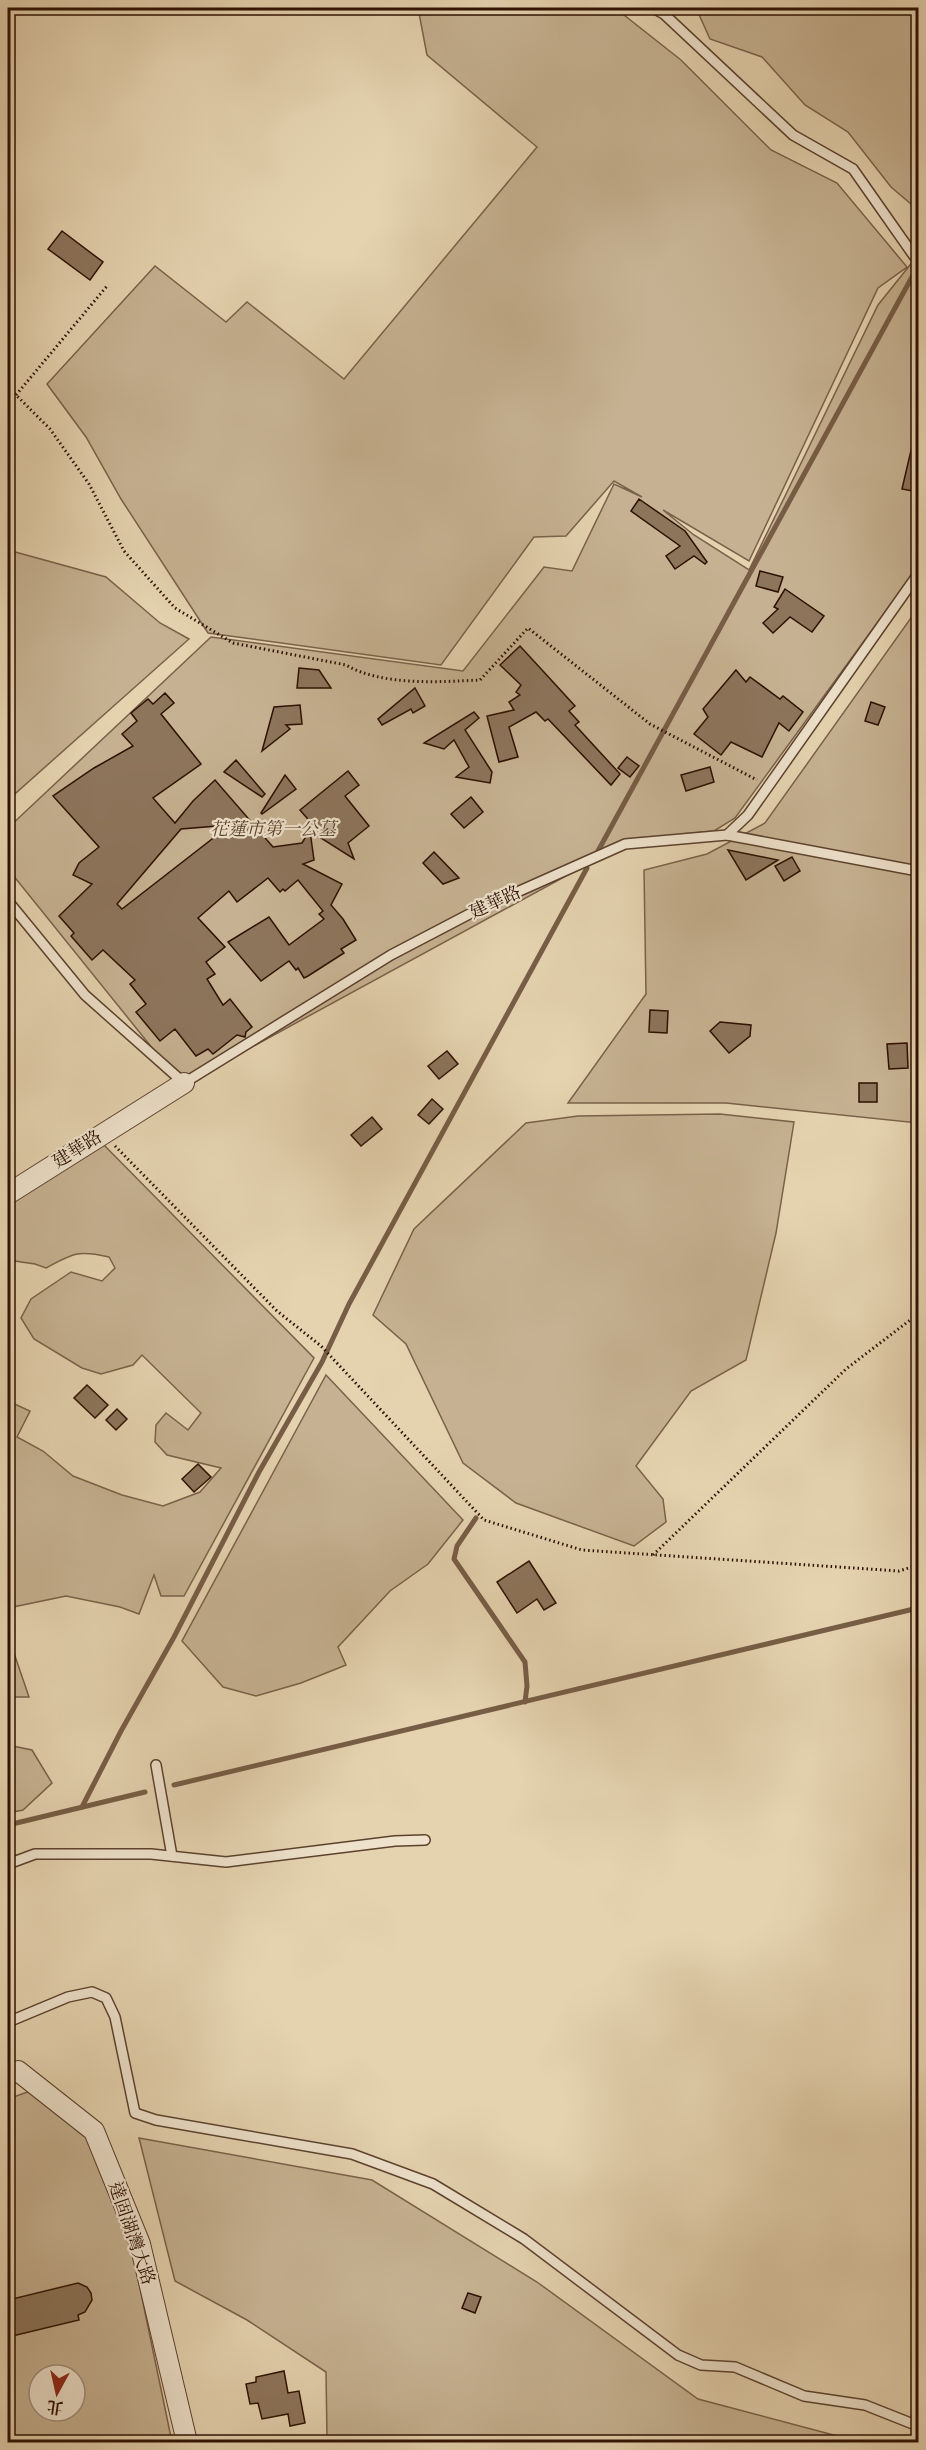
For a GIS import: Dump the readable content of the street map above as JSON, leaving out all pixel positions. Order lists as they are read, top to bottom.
{
  "streets": {
    "street": ["建華路", "達固湖灣大路"]
  },
  "parks": ["花蓮市第一公墓"],
  "north": "bottom"
}
